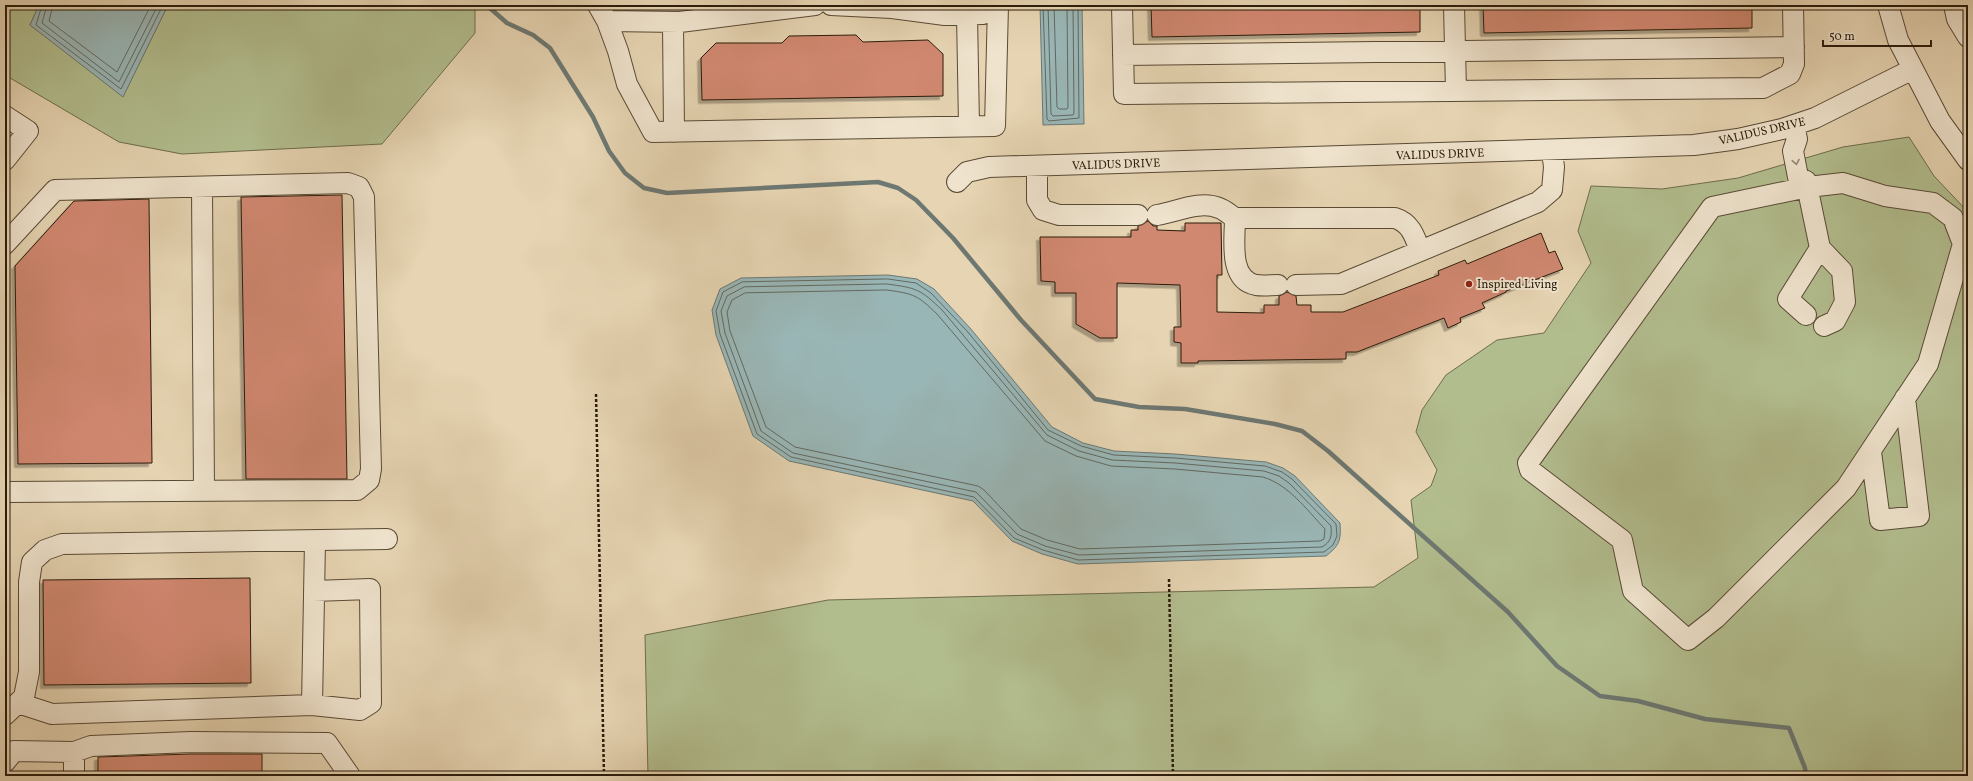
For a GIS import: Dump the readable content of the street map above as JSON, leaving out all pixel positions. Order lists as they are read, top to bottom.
{
  "streets": {
    "street": ["VALIDUS DRIVE"]
  },
  "places": ["Inspired Living"],
  "scale_bar": "50 m"
}
